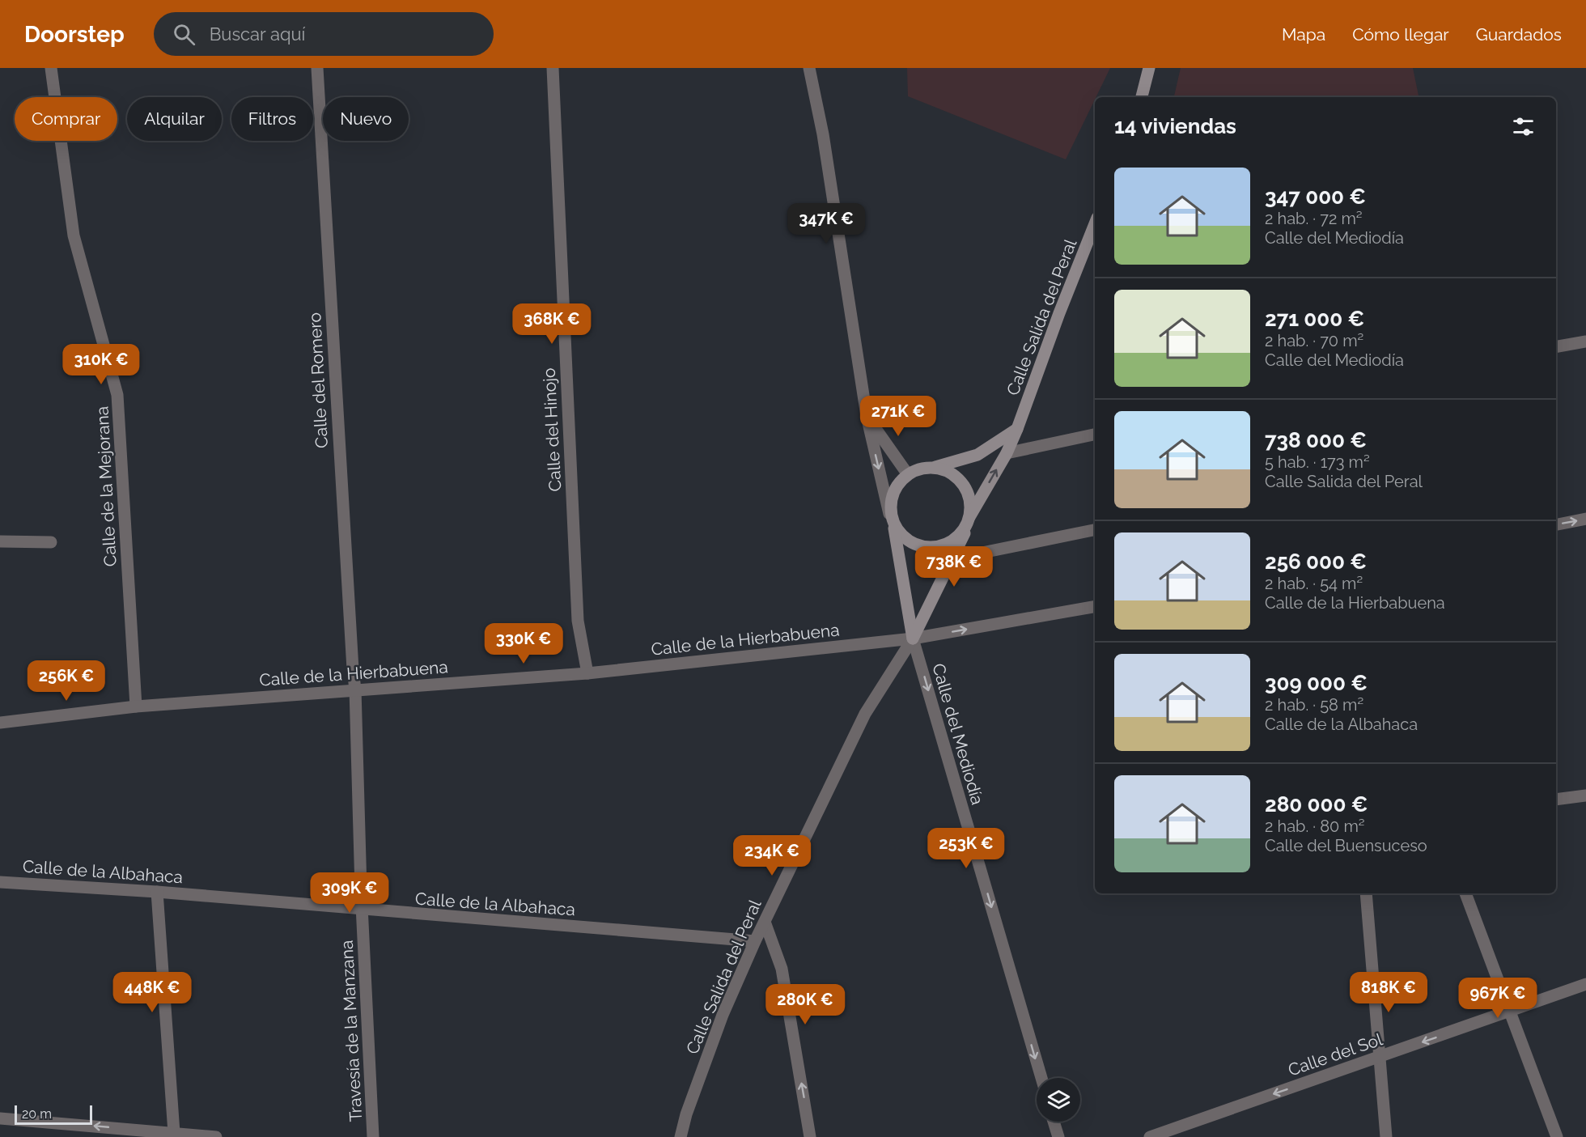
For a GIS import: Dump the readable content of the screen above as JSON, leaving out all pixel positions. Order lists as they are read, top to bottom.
{
  "streets": {
    "main road": ["Calle Salida del Peral", "Calle del Mediodía"],
    "street": [
      "Calle del Romero",
      "Calle del Hinojo",
      "Calle de la Mejorana",
      "Calle de la Hierbabuena",
      "Calle de la Albahaca",
      "Travesía de la Manzana",
      "Calle del Sol"
    ]
  },
  "crossings": [
    ["Calle Salida del Peral", "Calle de la Hierbabuena"],
    ["Calle Salida del Peral", "Calle del Mediodía"],
    ["Calle Salida del Peral", "Calle de la Albahaca"],
    ["Calle del Romero", "Calle de la Hierbabuena"],
    ["Calle del Romero", "Travesía de la Manzana"],
    ["Calle del Hinojo", "Calle de la Hierbabuena"],
    ["Calle de la Mejorana", "Calle de la Hierbabuena"],
    ["Calle de la Hierbabuena", "Calle del Mediodía"],
    ["Calle de la Hierbabuena", "Travesía de la Manzana"],
    ["Calle de la Albahaca", "Travesía de la Manzana"]
  ],
  "one_way": ["Calle del Mediodía", "Calle del Sol"],
  "scale_bar": "20 m",
  "page": {
    "header": "Doorstep",
    "search": "Buscar aquí",
    "nav": ["Mapa", "Cómo llegar", "Guardados"],
    "chip": [
      "Comprar",
      "Alquilar",
      "Filtros",
      "Nuevo"
    ],
    "heading": "14 viviendas",
    "list": [
      {
        "name": "347 000 €",
        "note": "2 hab. · 72 m² · Calle del Mediodía"
      },
      {
        "name": "271 000 €",
        "note": "2 hab. · 70 m² · Calle del Mediodía"
      },
      {
        "name": "738 000 €",
        "note": "5 hab. · 173 m² · Calle Salida del Peral"
      },
      {
        "name": "256 000 €",
        "note": "2 hab. · 54 m² · Calle de la Hierbabuena"
      },
      {
        "name": "309 000 €",
        "note": "2 hab. · 58 m² · Calle de la Albahaca"
      },
      {
        "name": "280 000 €",
        "note": "2 hab. · 80 m² · Calle del Buensuceso"
      }
    ],
    "price": [
      "347K €",
      "368K €",
      "310K €",
      "271K €",
      "738K €",
      "330K €",
      "256K €",
      "253K €",
      "234K €",
      "309K €",
      "448K €",
      "818K €",
      "967K €",
      "280K €"
    ],
    "scale": "20 m"
  }
}
